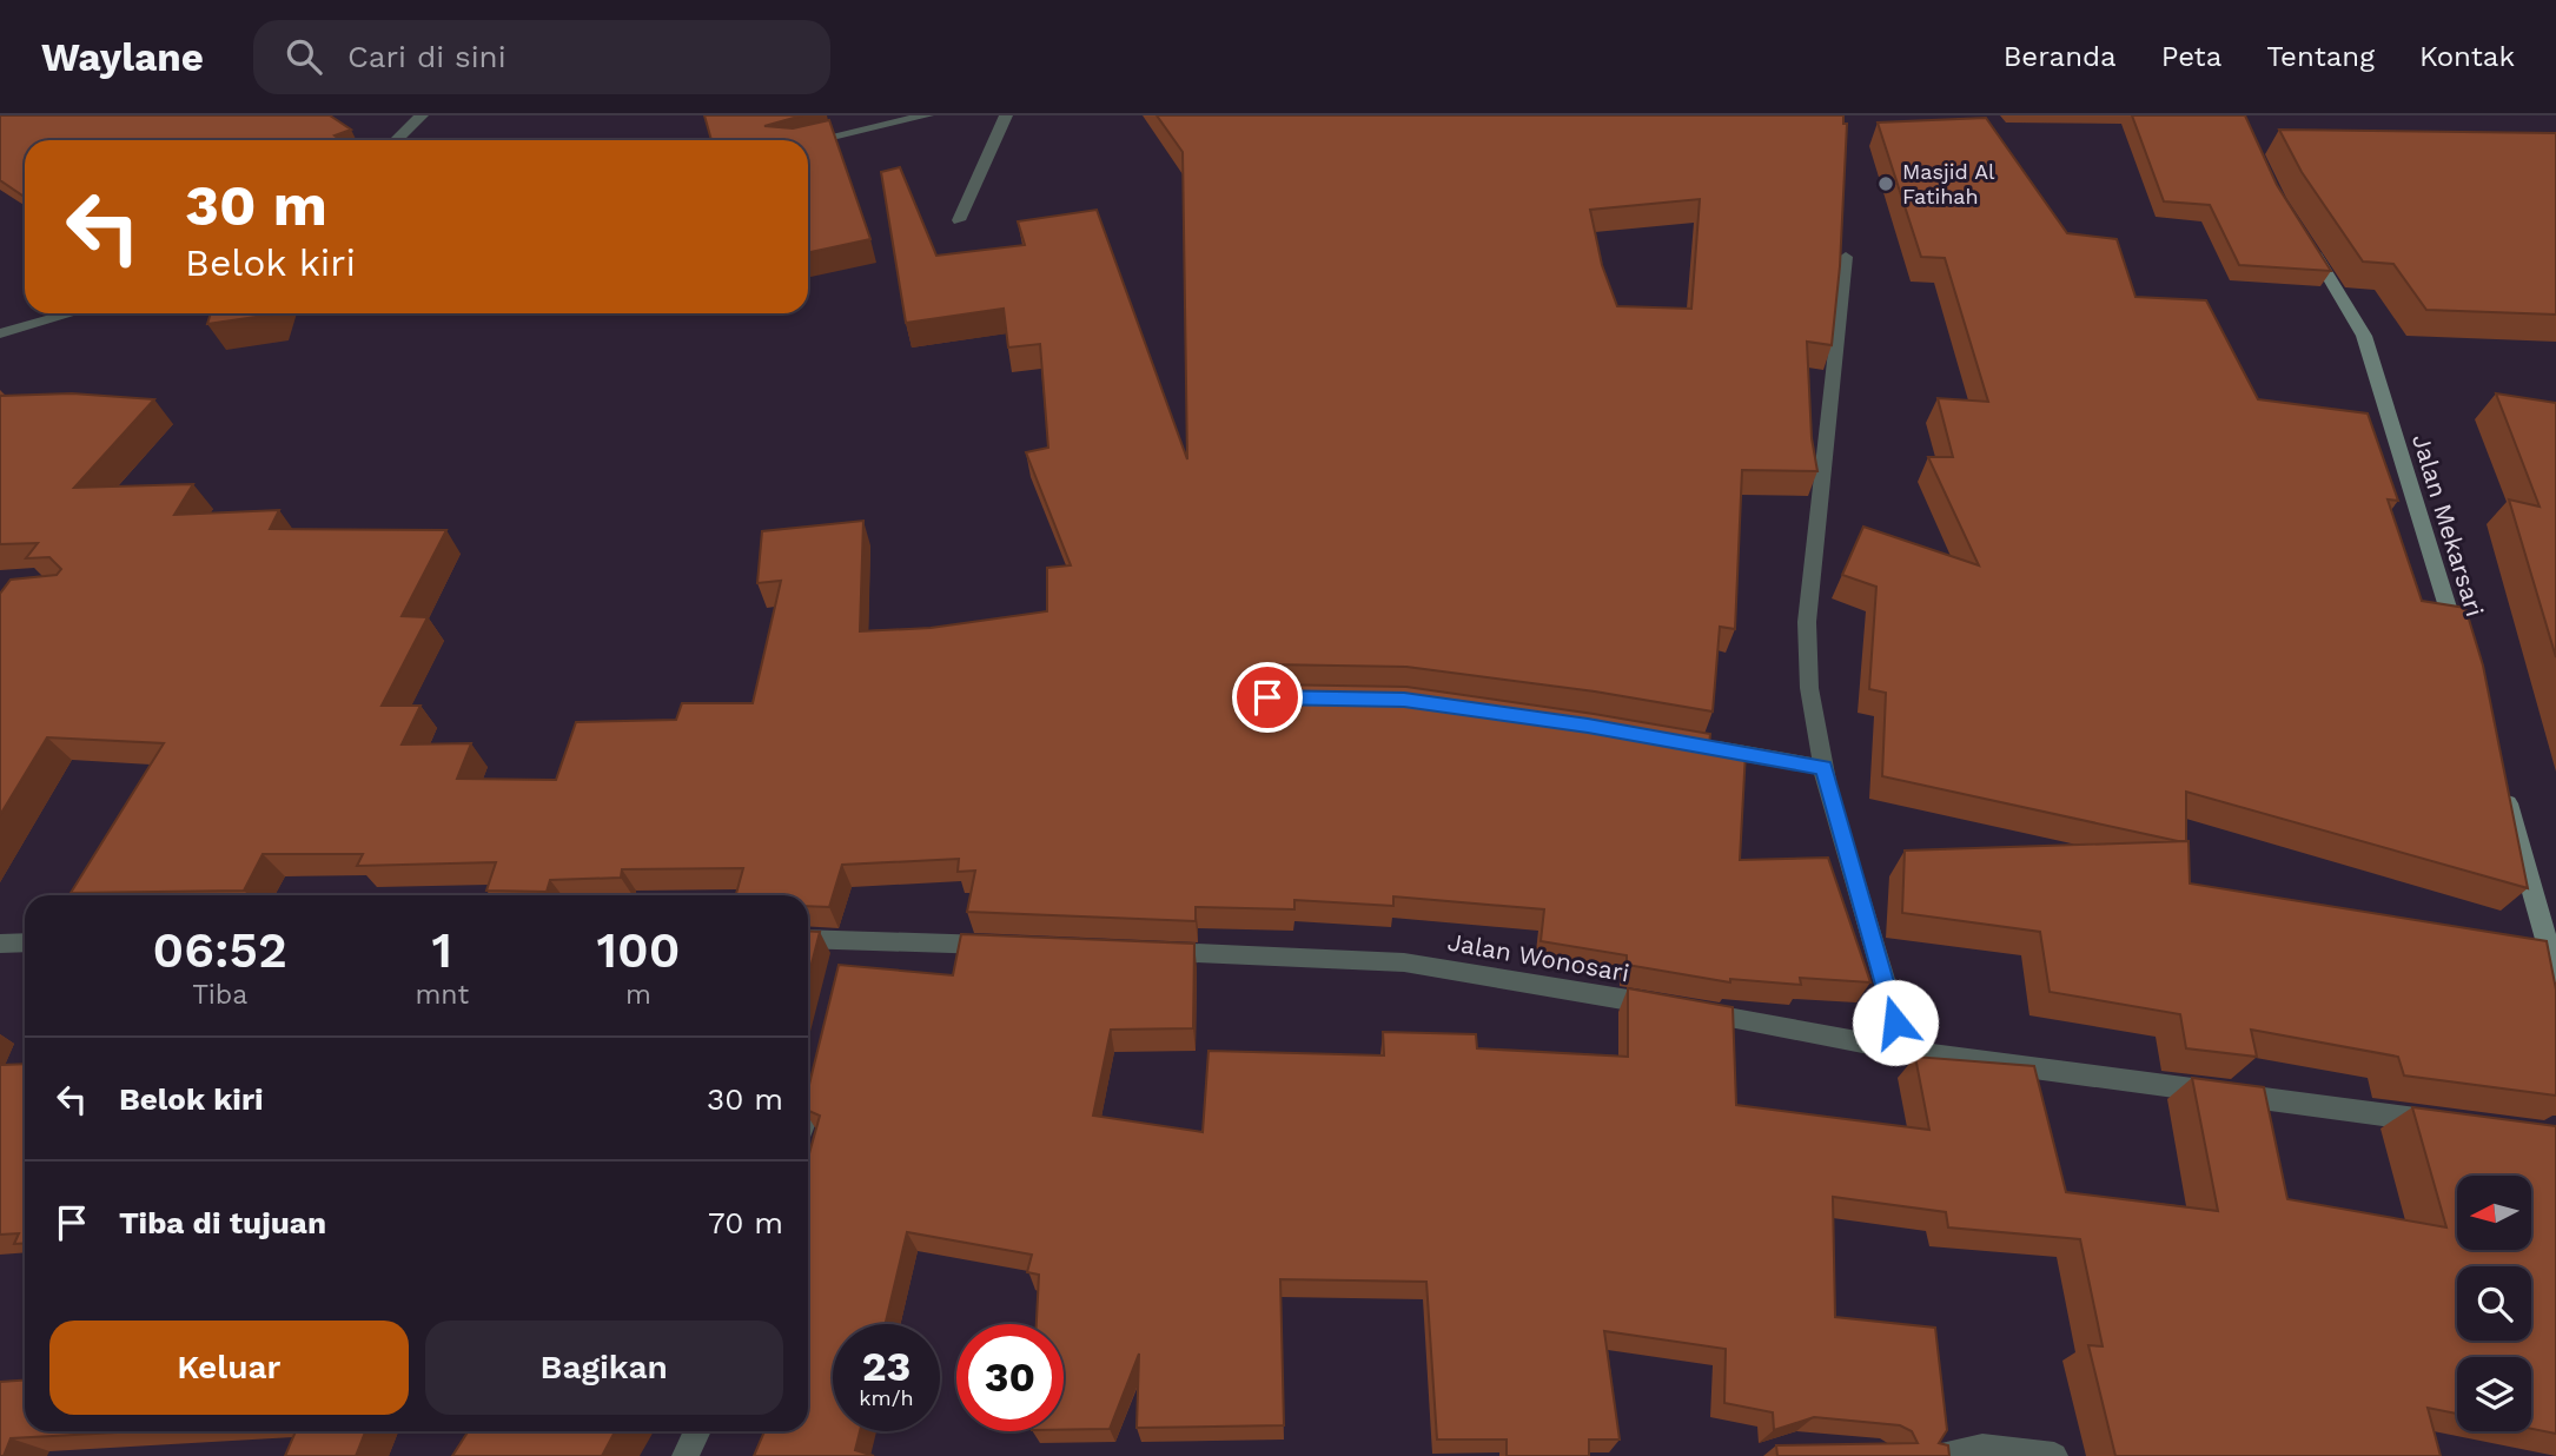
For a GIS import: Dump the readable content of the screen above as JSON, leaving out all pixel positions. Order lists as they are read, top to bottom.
{
  "streets": {
    "street": ["Jalan Mekarsari", "Jalan Wonosari"]
  },
  "places": ["Masjid Al Fatihah"],
  "north": "left",
  "page": {
    "header": "Waylane",
    "search": "Cari di sini",
    "nav": [
      "Beranda",
      "Peta",
      "Tentang",
      "Kontak"
    ],
    "turn": ["30 m", "Belok kiri"],
    "eta": [
      "06:52",
      "Tiba",
      "1",
      "mnt",
      "100",
      "m"
    ],
    "list": [
      {
        "name": "Belok kiri",
        "value": "30 m"
      },
      {
        "name": "Tiba di tujuan",
        "value": "70 m"
      }
    ],
    "buttons": ["Keluar", "Bagikan"],
    "speed": "23 km/h",
    "limit": "30"
  }
}
